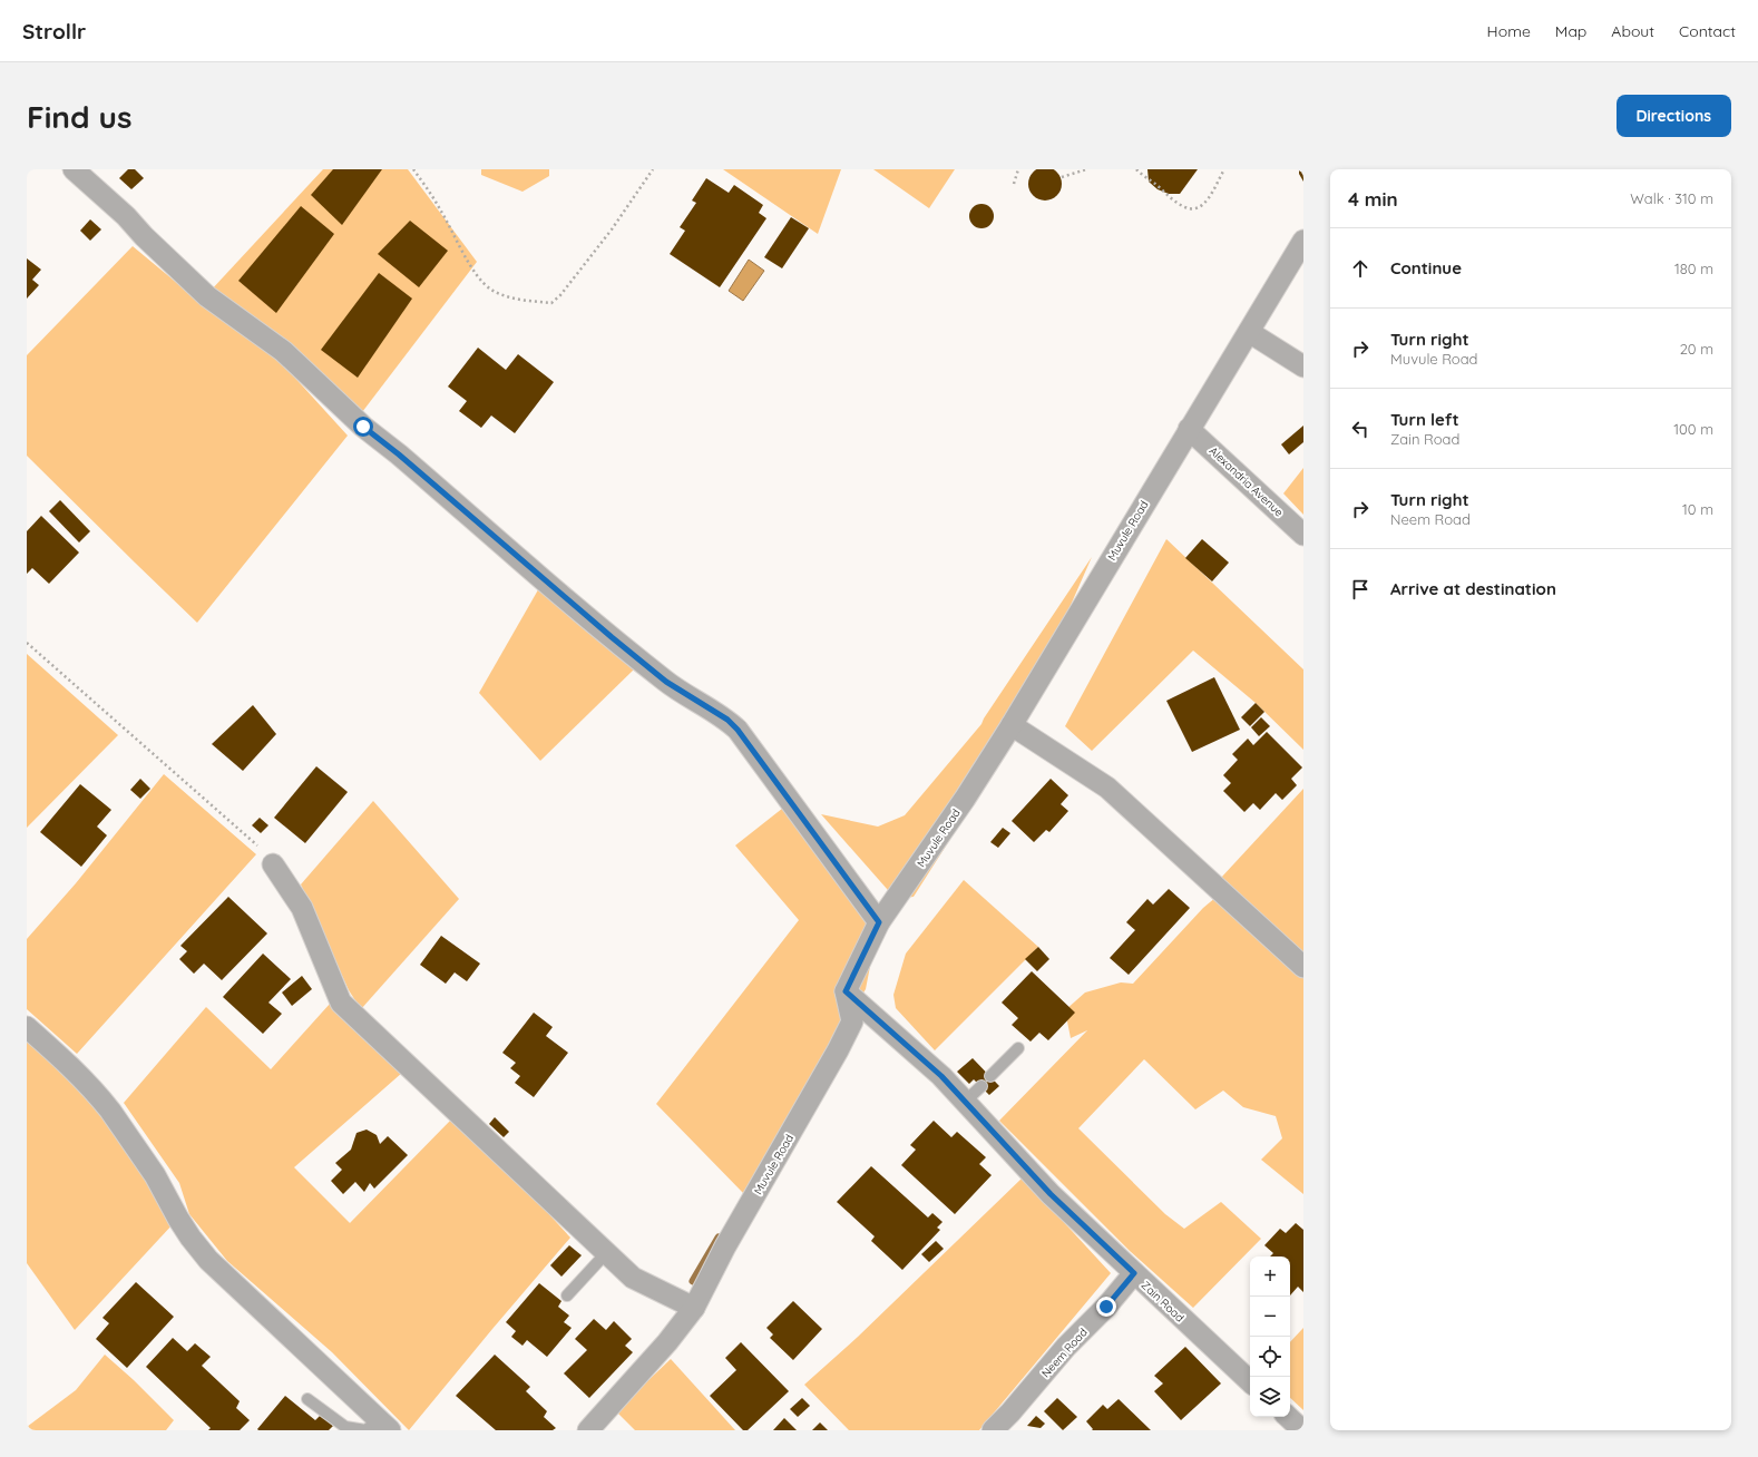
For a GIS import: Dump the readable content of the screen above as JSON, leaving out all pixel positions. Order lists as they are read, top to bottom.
{
  "streets": {
    "street": [
      "Alexandria Avenue",
      "Muvule Road",
      "Zain Road",
      "Neem Road"
    ]
  },
  "crossings": [
    ["Alexandria Avenue", "Muvule Road"],
    ["Muvule Road", "Zain Road"],
    ["Zain Road", "Neem Road"]
  ],
  "page": {
    "header": "Strollr",
    "nav": [
      "Home",
      "Map",
      "About",
      "Contact"
    ],
    "buttons": "Directions",
    "title": "Find us",
    "heading": ["4 min", "Walk · 310 m"],
    "list": [
      ["Continue", "180 m"],
      ["Turn right", "Muvule Road", "20 m"],
      ["Turn left", "Zain Road", "100 m"],
      ["Turn right", "Neem Road", "10 m"],
      "Arrive at destination"
    ],
    "map_buttons": ["+", "−"]
  }
}
